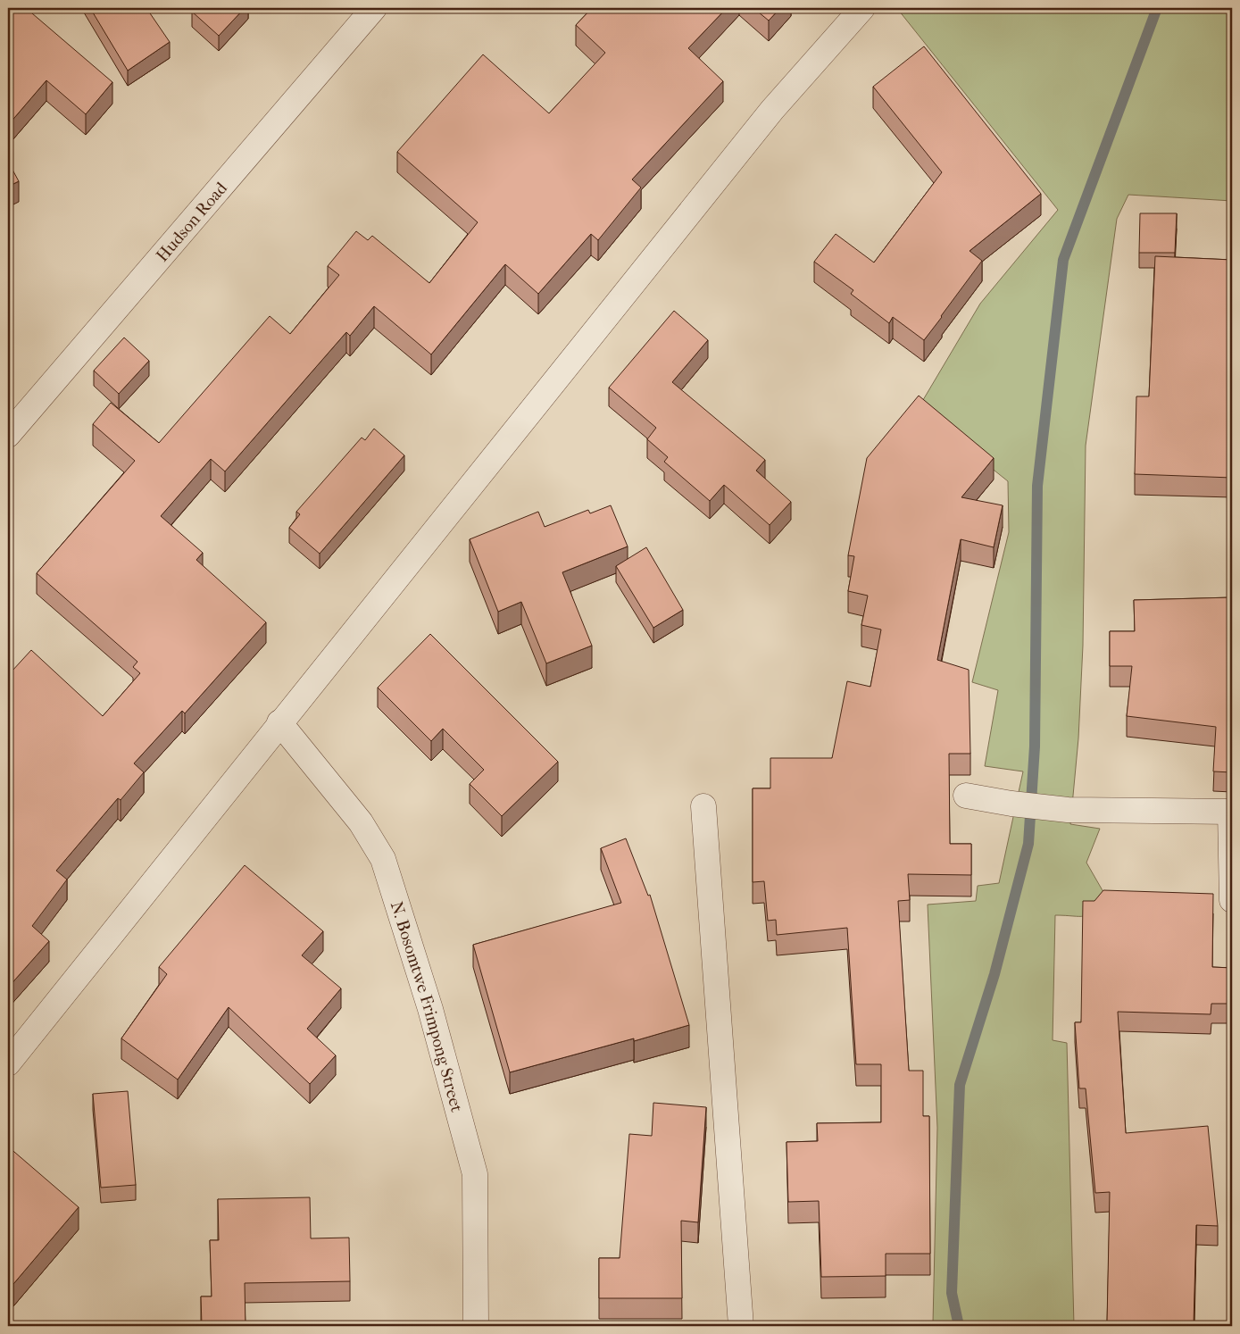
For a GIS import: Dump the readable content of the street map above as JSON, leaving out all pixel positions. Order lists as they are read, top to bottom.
{
  "streets": {
    "street": ["Hudson Road", "N. Bosomtwe Frimpong Street"]
  }
}
